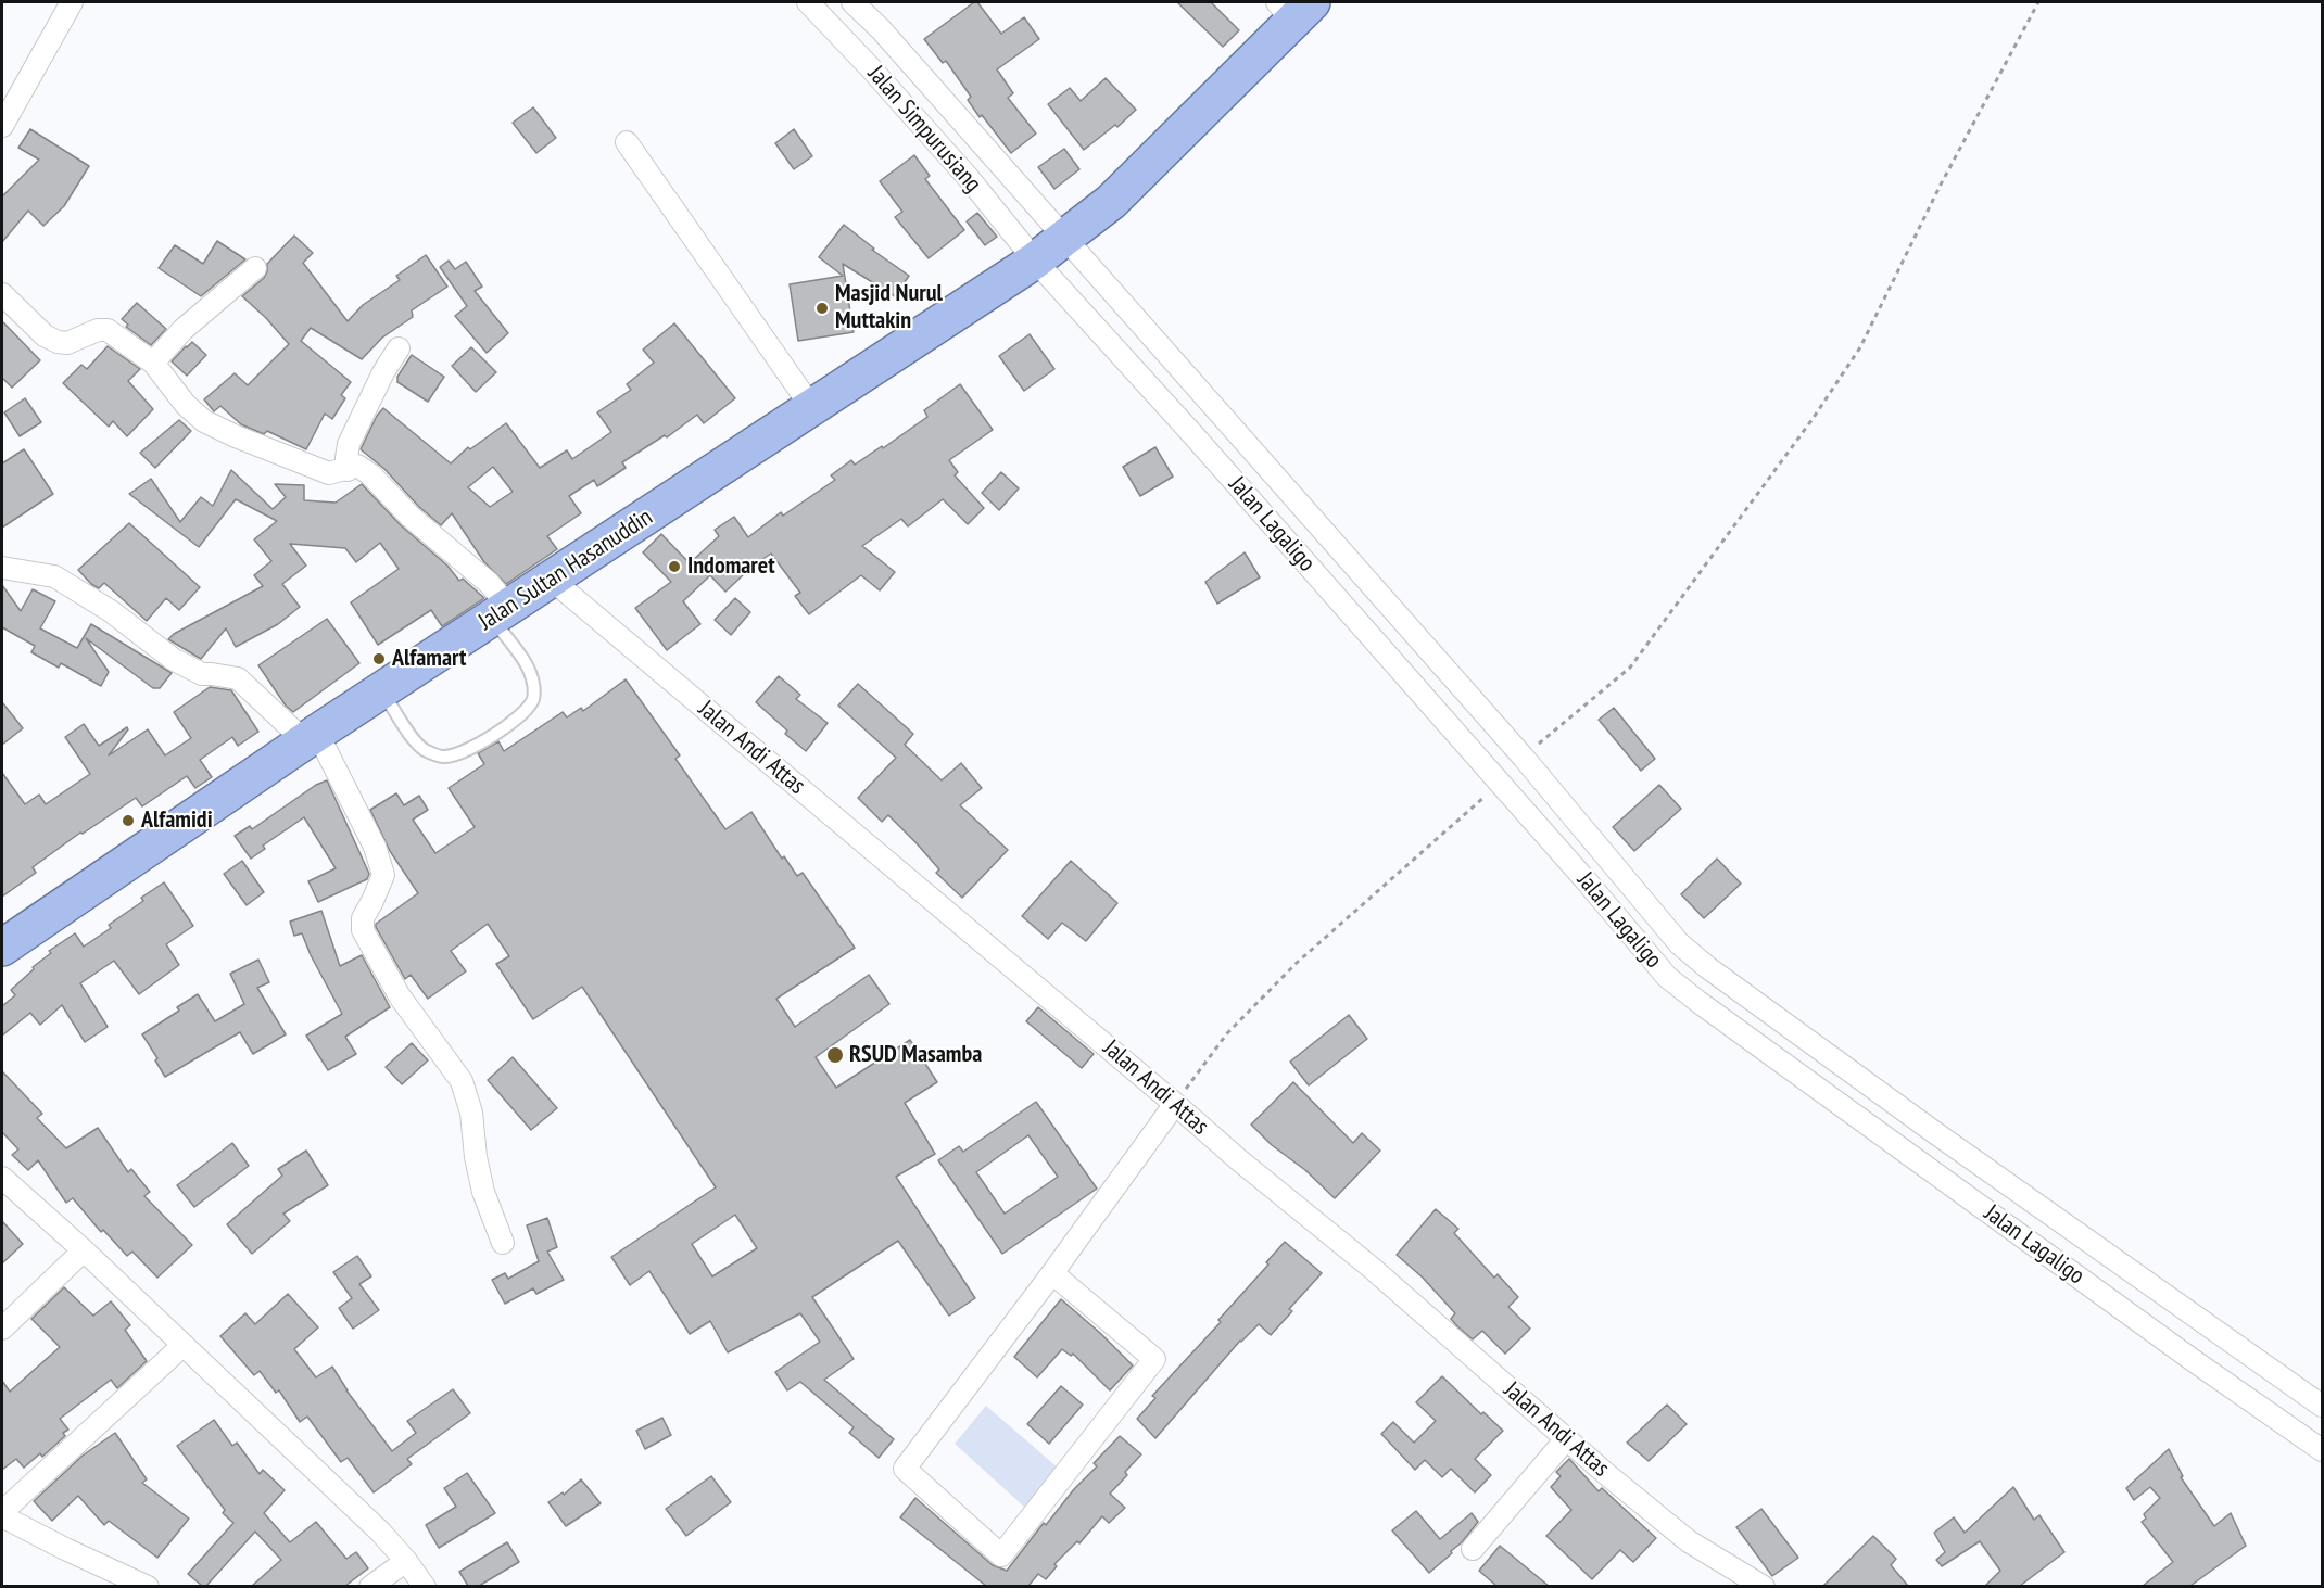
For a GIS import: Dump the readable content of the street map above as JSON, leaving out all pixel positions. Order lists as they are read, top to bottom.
{
  "streets": {
    "highway": ["Jalan Sultan Hasanuddin"],
    "street": ["Jalan Simpurusiang", "Jalan Lagaligo", "Jalan Andi Attas"]
  },
  "crossings": [
    ["Jalan Simpurusiang", "Jalan Lagaligo"],
    ["Jalan Simpurusiang", "Jalan Sultan Hasanuddin"],
    ["Jalan Lagaligo", "Jalan Sultan Hasanuddin"],
    ["Jalan Sultan Hasanuddin", "Jalan Andi Attas"]
  ],
  "places": [
    "Masjid Nurul Muttakin",
    "Indomaret",
    "Alfamart",
    "Alfamidi",
    "RSUD Masamba"
  ]
}
